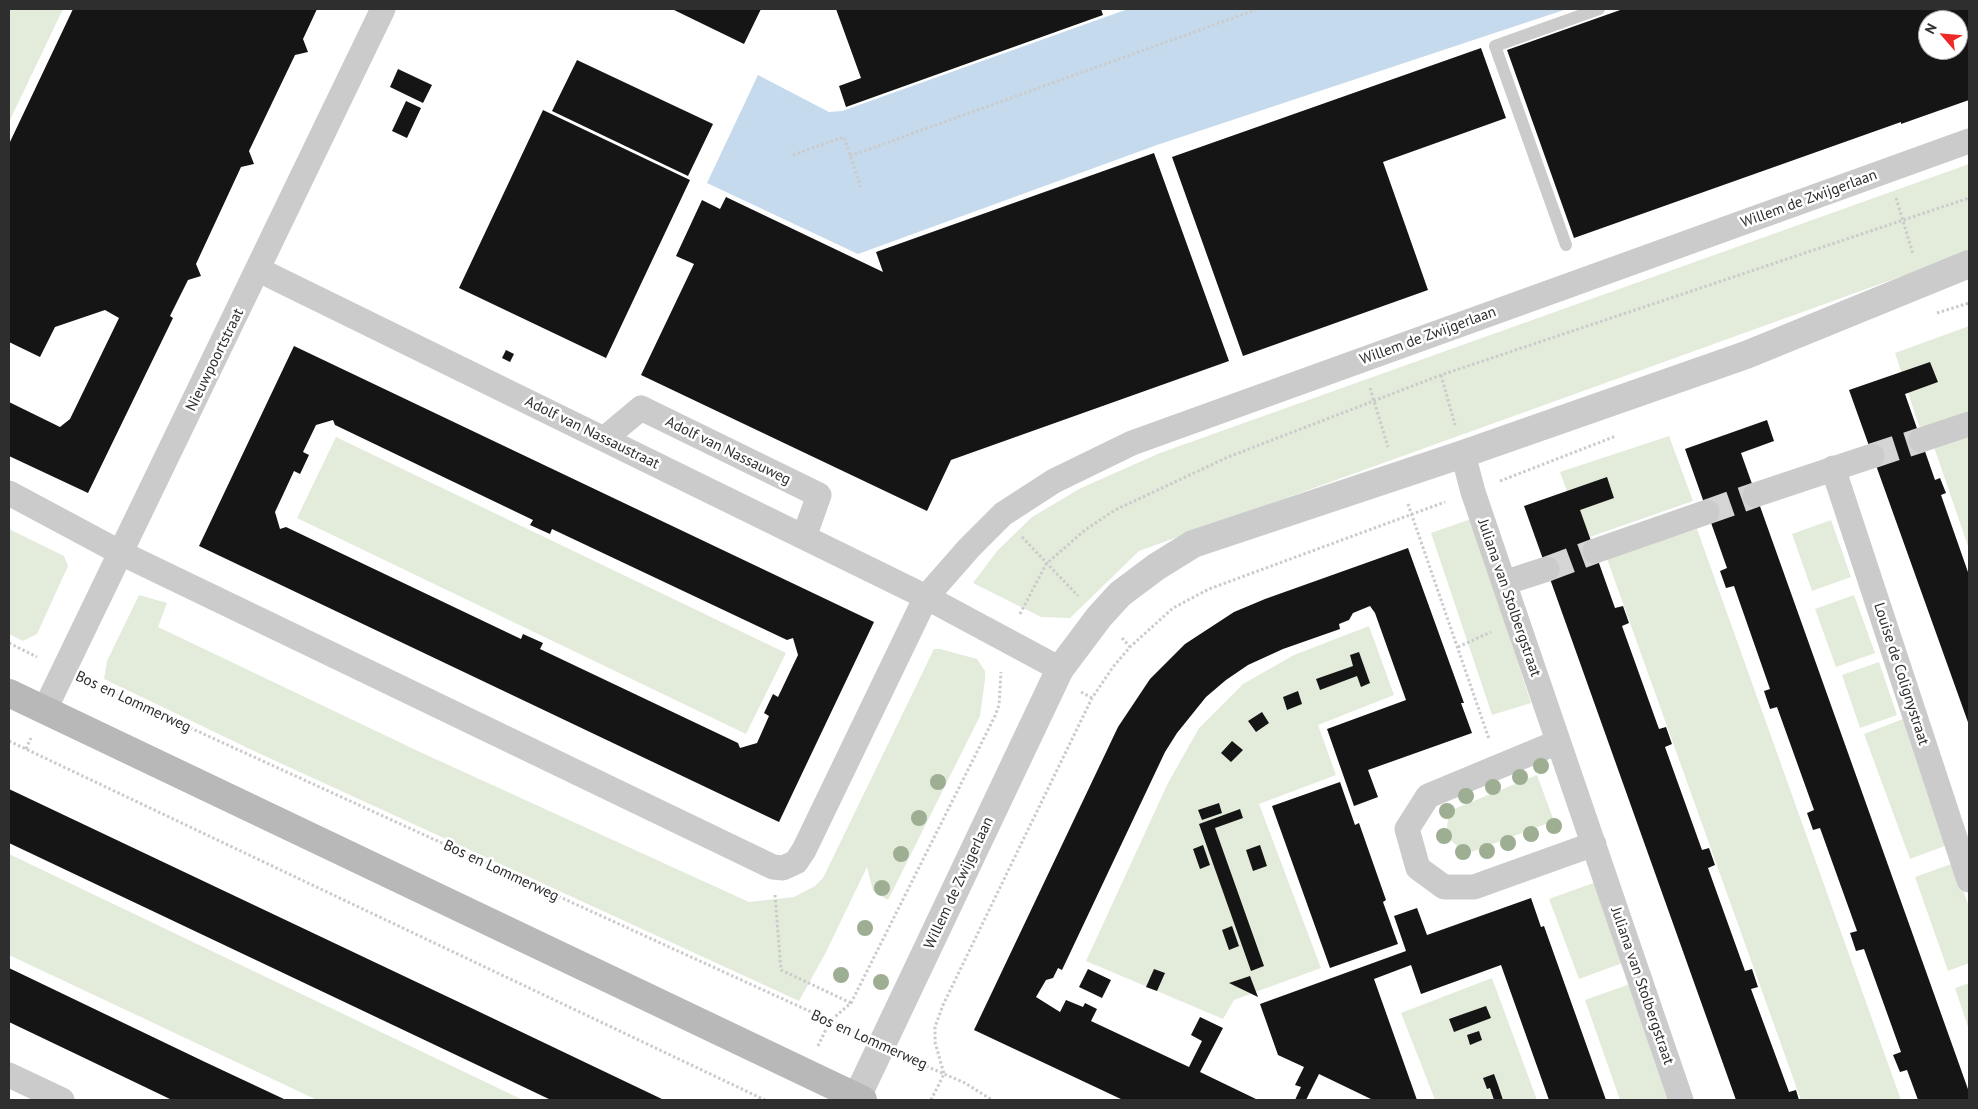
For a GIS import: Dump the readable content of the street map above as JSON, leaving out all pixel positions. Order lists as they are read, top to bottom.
{
  "streets": {
    "street": [
      "Willem de Zwijgerlaan",
      "Nieuwpoortstraat",
      "Adolf van Nassaustraat",
      "Adolf van Nassauweg",
      "Juliana van Stolbergstraat",
      "Louise de Colignystraat"
    ],
    "path": ["Bos en Lommerweg"]
  },
  "crossings": [
    ["Willem de Zwijgerlaan", "Adolf van Nassaustraat"],
    ["Willem de Zwijgerlaan", "Juliana van Stolbergstraat"],
    ["Willem de Zwijgerlaan", "Bos en Lommerweg"],
    ["Nieuwpoortstraat", "Adolf van Nassaustraat"],
    ["Nieuwpoortstraat", "Bos en Lommerweg"],
    ["Adolf van Nassaustraat", "Adolf van Nassauweg"]
  ],
  "north": "top left"
}
